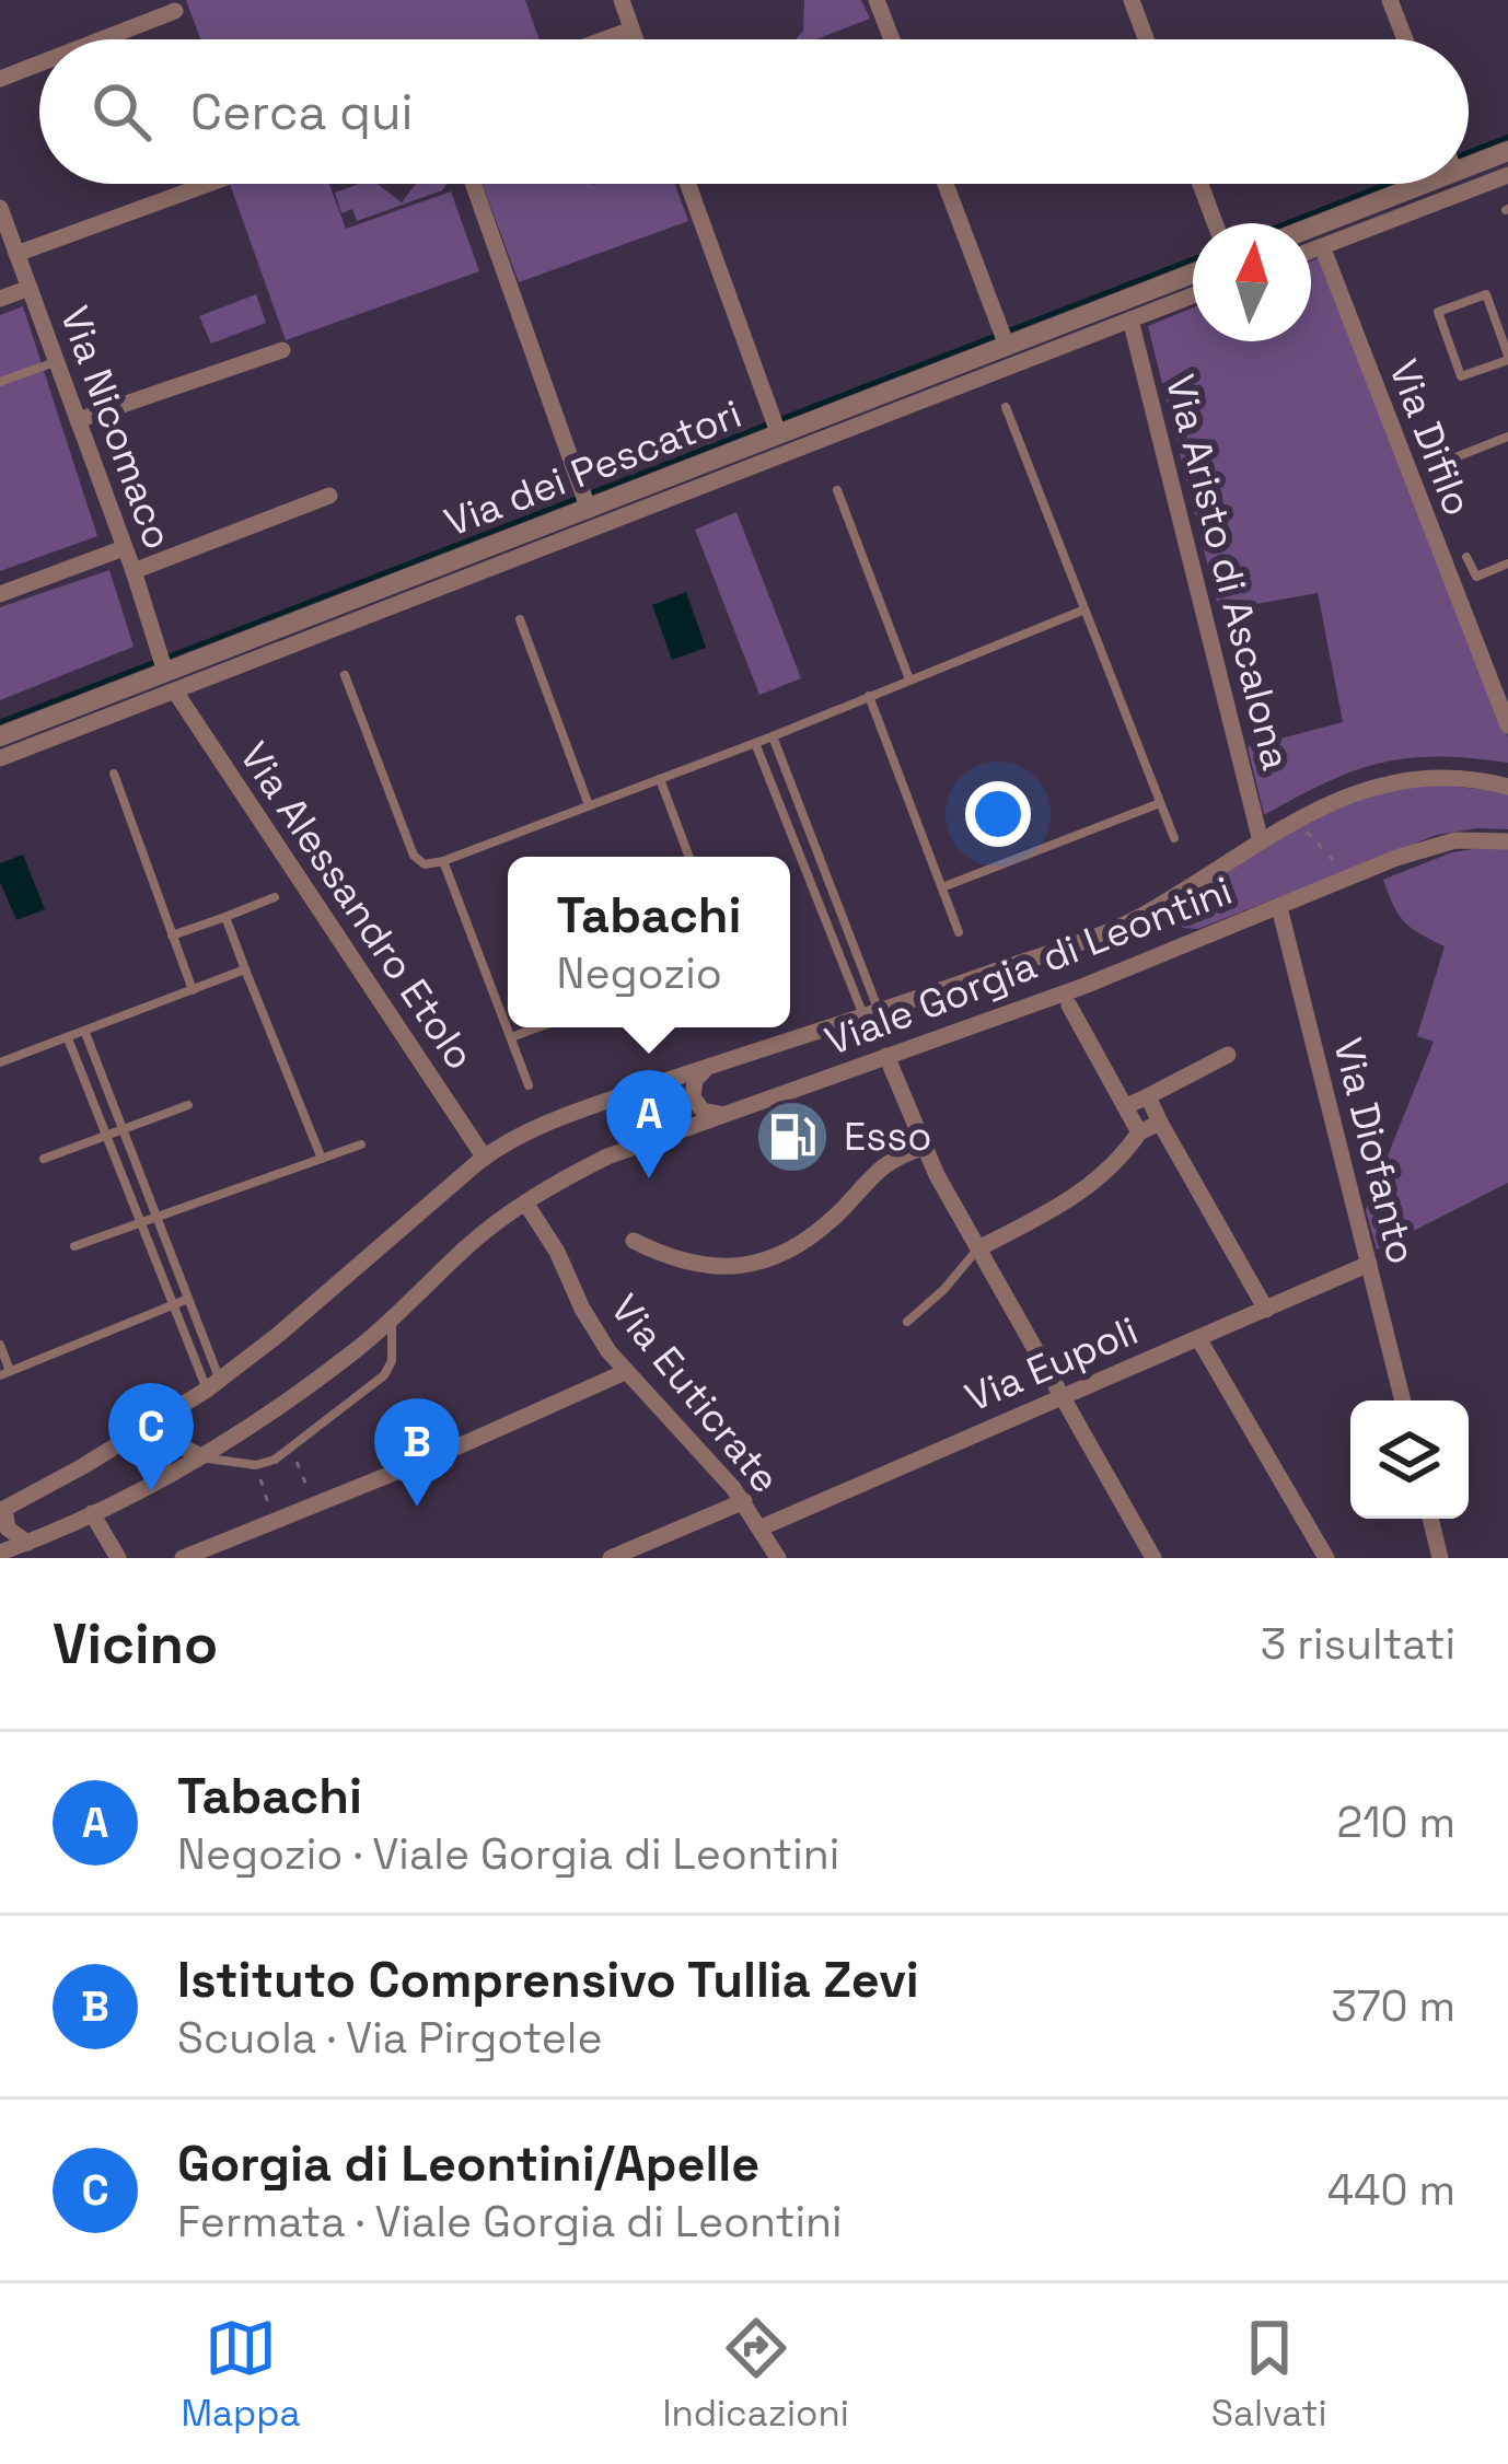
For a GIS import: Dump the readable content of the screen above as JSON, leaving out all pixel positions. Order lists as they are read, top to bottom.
{
  "streets": {
    "street": [
      "Via Nicomaco",
      "Via Difilo",
      "Via dei Pescatori",
      "Via Aristo di Ascalona",
      "Via Alessandro Etolo",
      "Viale Gorgia di Leontini",
      "Via Diofanto",
      "Via Eupoli",
      "Via Euticrate"
    ]
  },
  "crossings": [
    ["Via Nicomaco", "Via dei Pescatori"],
    ["Via Nicomaco", "Via Alessandro Etolo"],
    ["Via dei Pescatori", "Via Aristo di Ascalona"],
    ["Via dei Pescatori", "Via Alessandro Etolo"],
    ["Via Aristo di Ascalona", "Viale Gorgia di Leontini"],
    ["Via Alessandro Etolo", "Viale Gorgia di Leontini"],
    ["Viale Gorgia di Leontini", "Via Diofanto"],
    ["Viale Gorgia di Leontini", "Via Euticrate"],
    ["Via Diofanto", "Via Eupoli"],
    ["Via Eupoli", "Via Euticrate"]
  ],
  "places": {
    "fuel station": ["Esso"]
  },
  "north": "top",
  "page": {
    "search": "Cerca qui",
    "popup": ["Tabachi", "Negozio"],
    "pins": ["A", "C", "B"],
    "heading": ["Vicino", "3 risultati"],
    "list": [
      {
        "mark": "A",
        "name": "Tabachi",
        "note": "Negozio · Viale Gorgia di Leontini",
        "value": "210 m"
      },
      {
        "mark": "B",
        "name": "Istituto Comprensivo Tullia Zevi",
        "note": "Scuola · Via Pirgotele",
        "value": "370 m"
      },
      {
        "mark": "C",
        "name": "Gorgia di Leontini/Apelle",
        "note": "Fermata · Viale Gorgia di Leontini",
        "value": "440 m"
      }
    ],
    "nav": ["Mappa", "Indicazioni", "Salvati"]
  }
}
